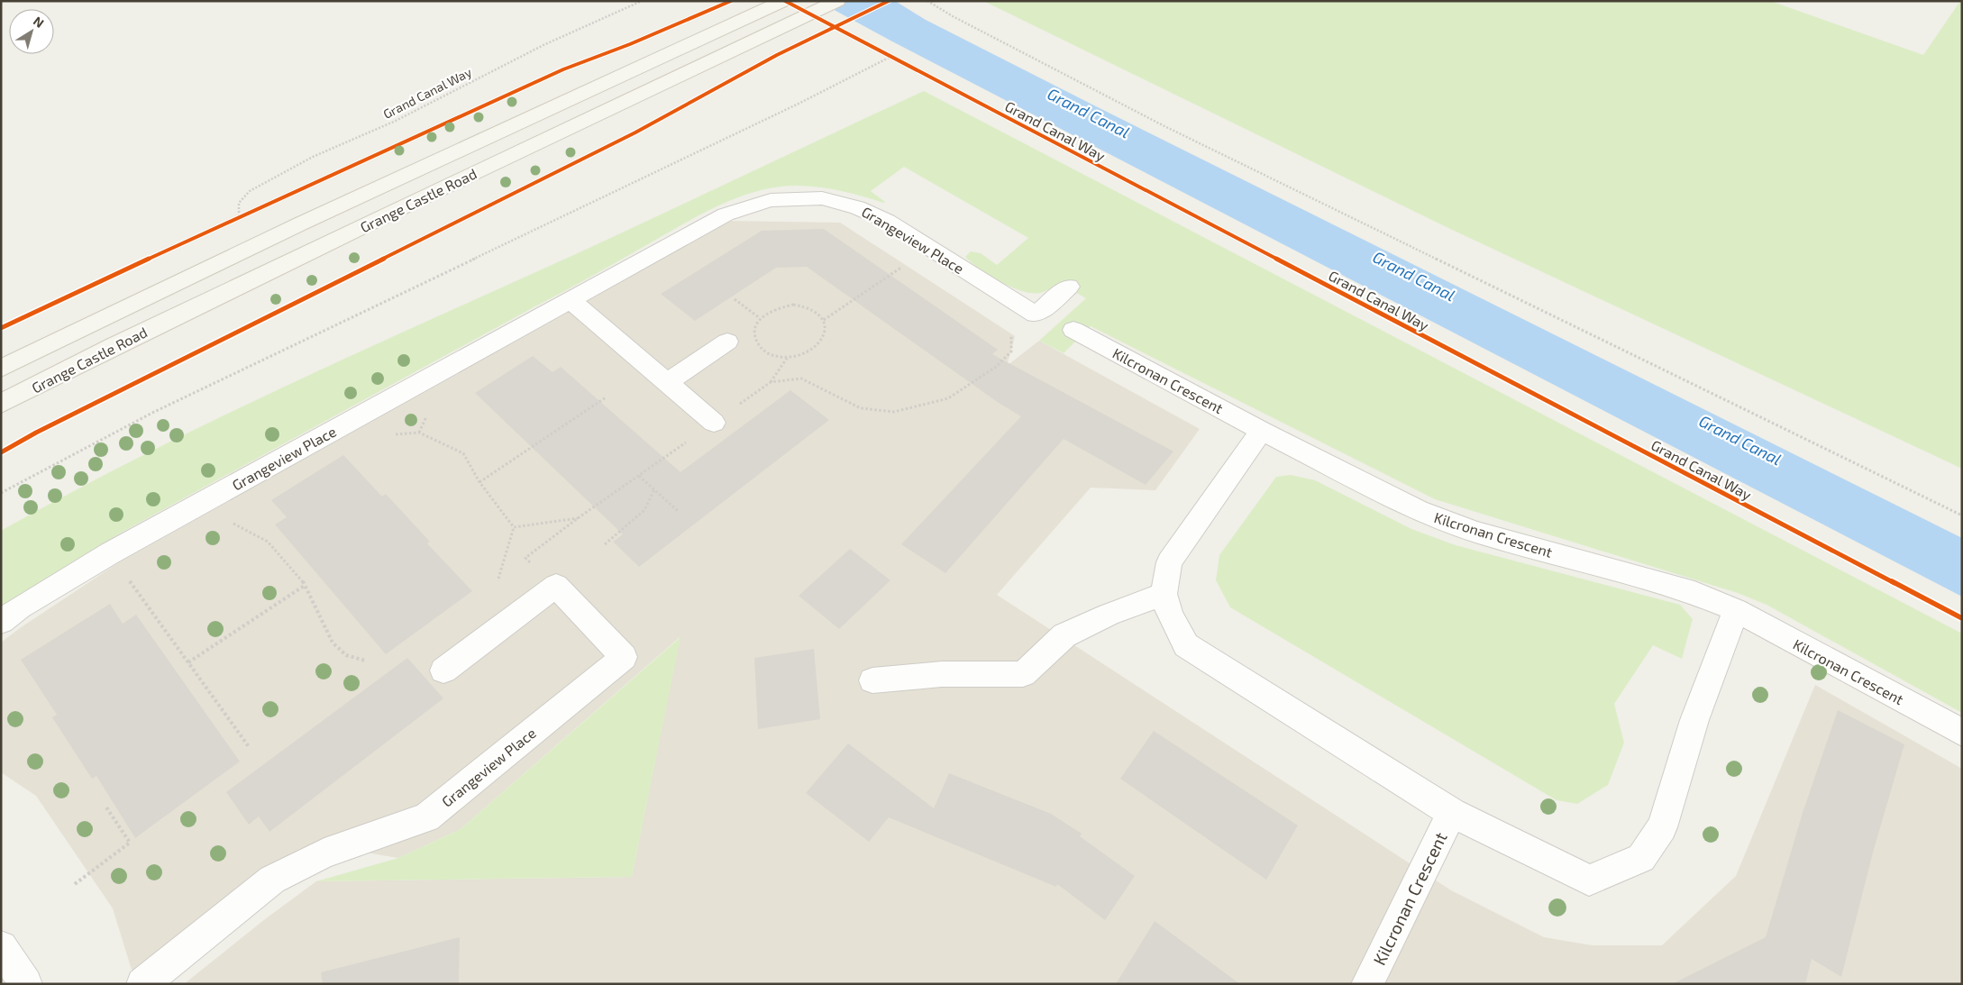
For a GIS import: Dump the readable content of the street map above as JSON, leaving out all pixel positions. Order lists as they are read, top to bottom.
{
  "streets": {
    "main road": ["Grange Castle Road"],
    "street": ["Grangeview Place", "Kilcronan Crescent"],
    "cycle path": ["Grand Canal Way"]
  },
  "water": ["Grand Canal"],
  "north": "top right"
}
